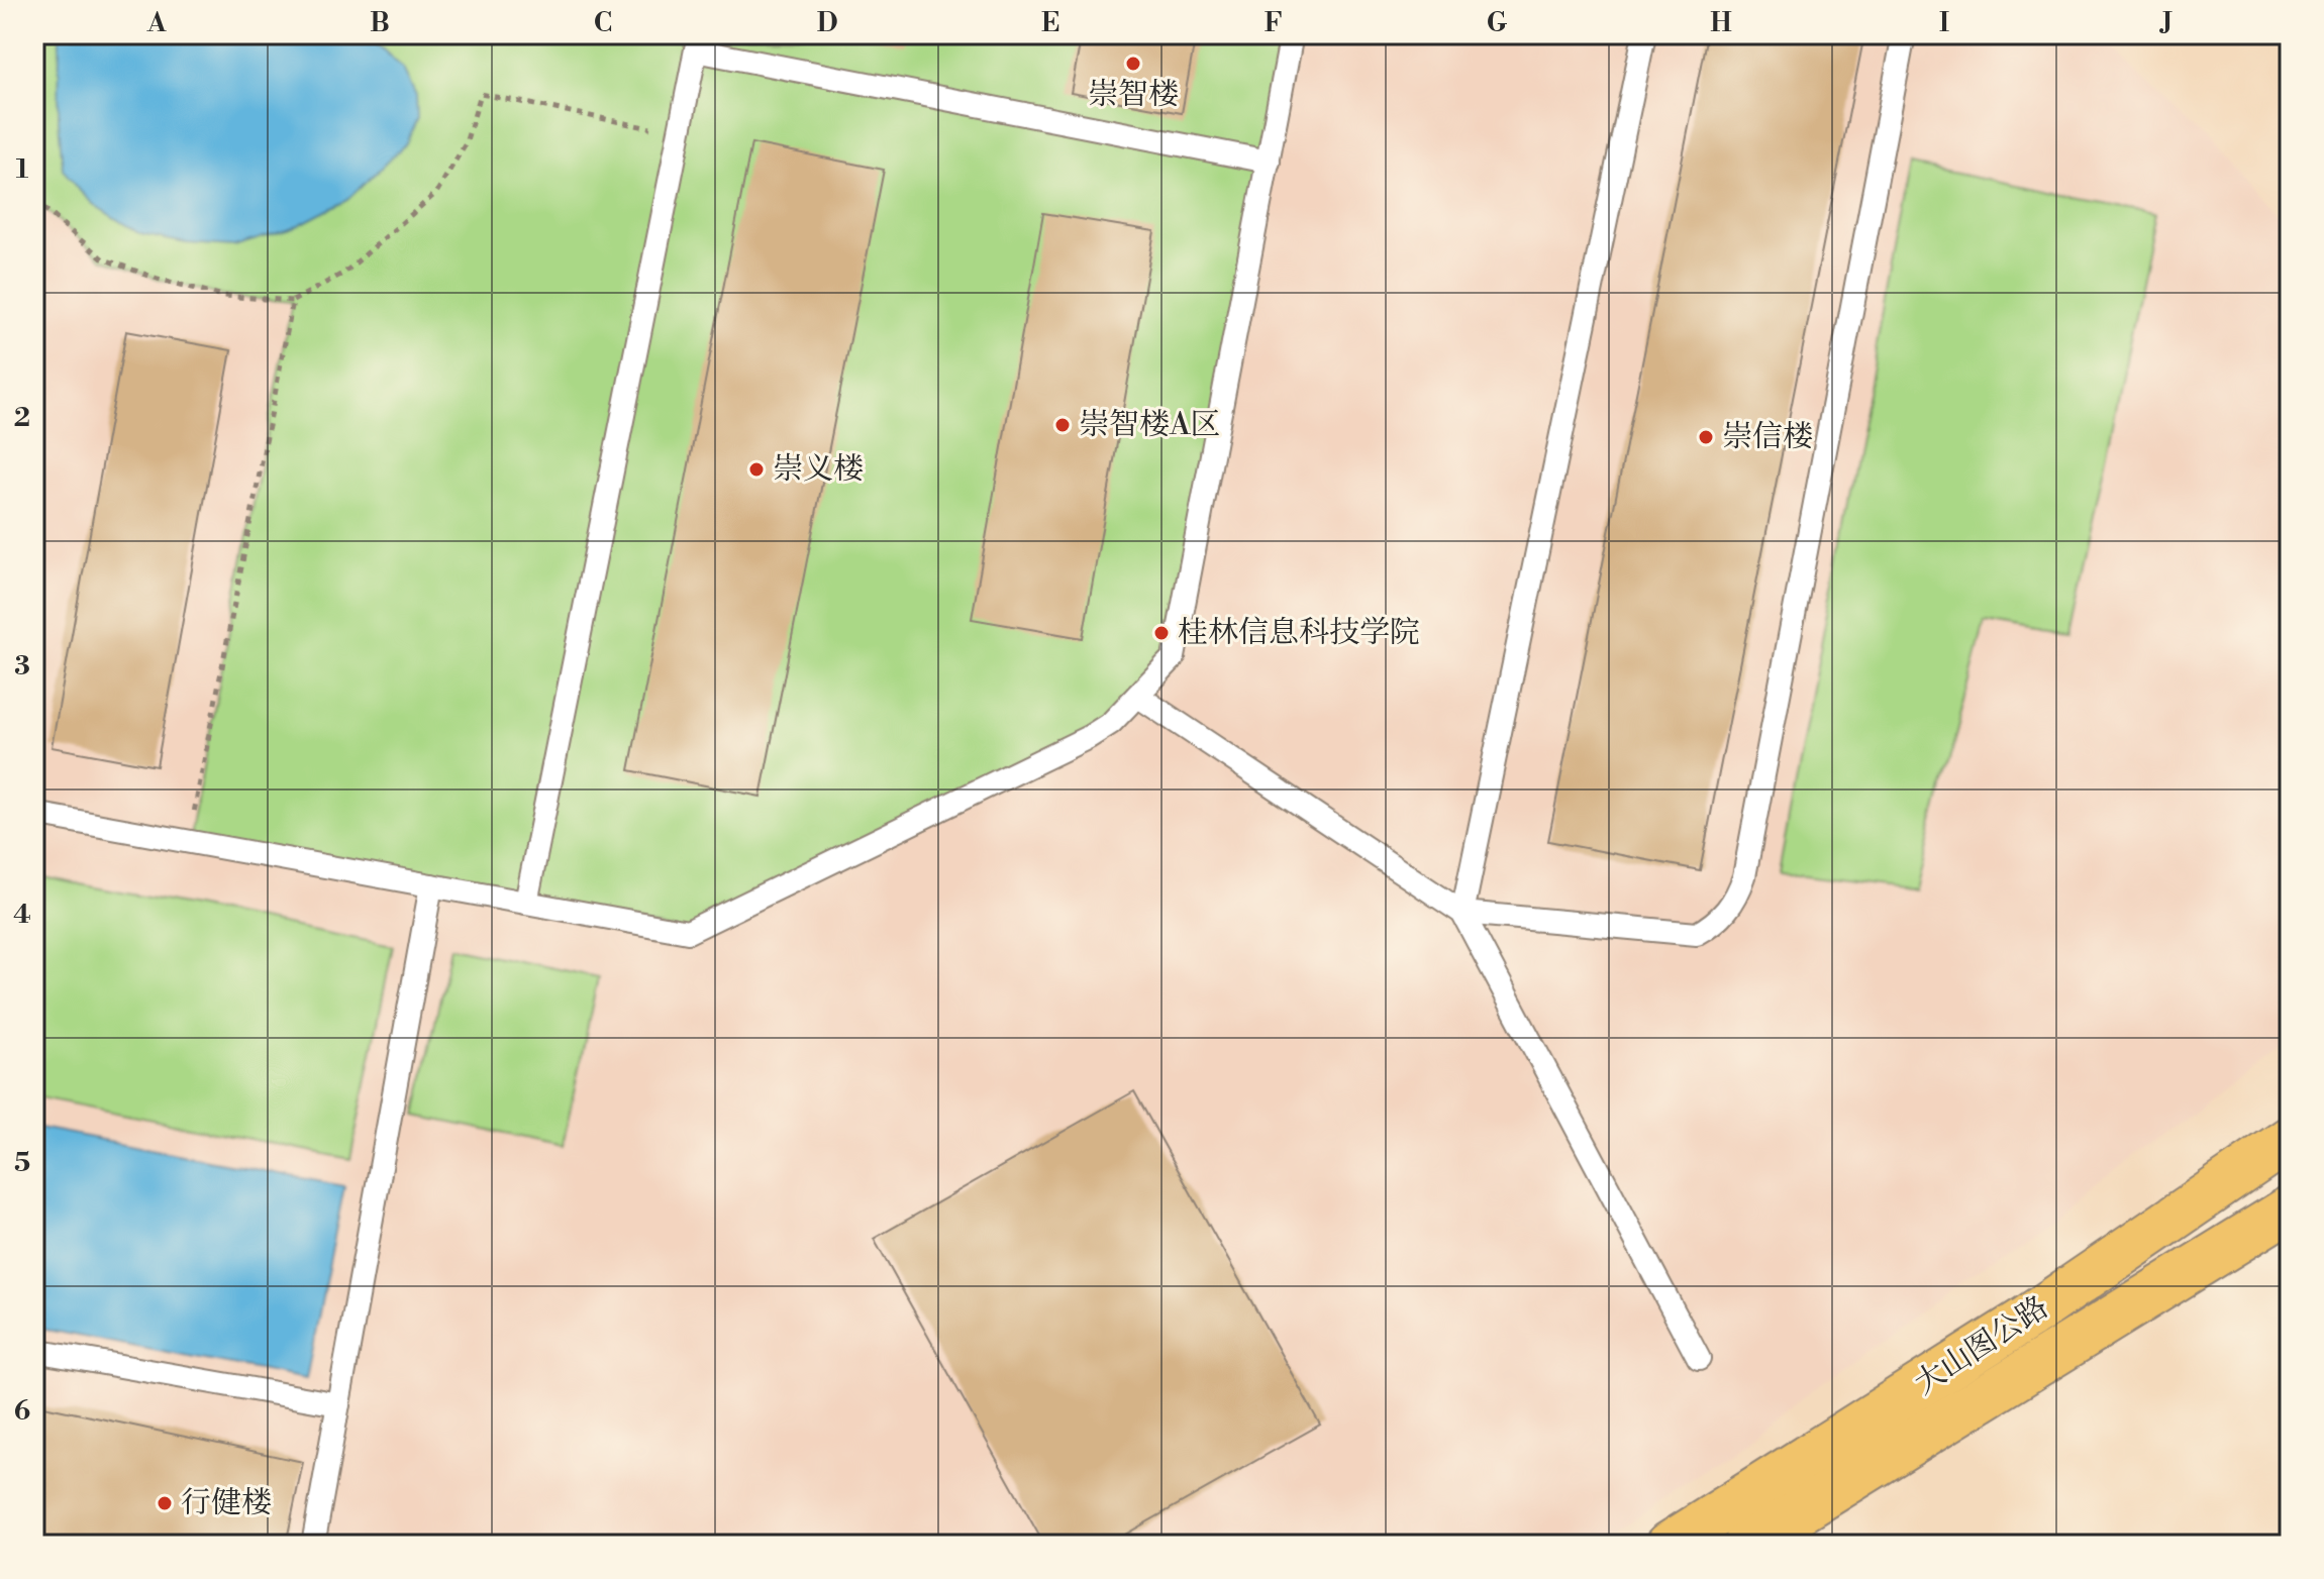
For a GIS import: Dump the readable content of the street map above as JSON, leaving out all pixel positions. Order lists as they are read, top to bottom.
{
  "streets": {
    "main road": ["大山图公路"]
  },
  "places": [
    "崇智楼",
    "崇智楼A区",
    "崇信楼",
    "崇义楼",
    "桂林信息科技学院",
    "行健楼"
  ],
  "grid": {
    "columns": [
      "A",
      "B",
      "C",
      "D",
      "E",
      "F",
      "G",
      "H",
      "I",
      "J"
    ],
    "rows": [
      "1",
      "2",
      "3",
      "4",
      "5",
      "6"
    ]
  }
}
